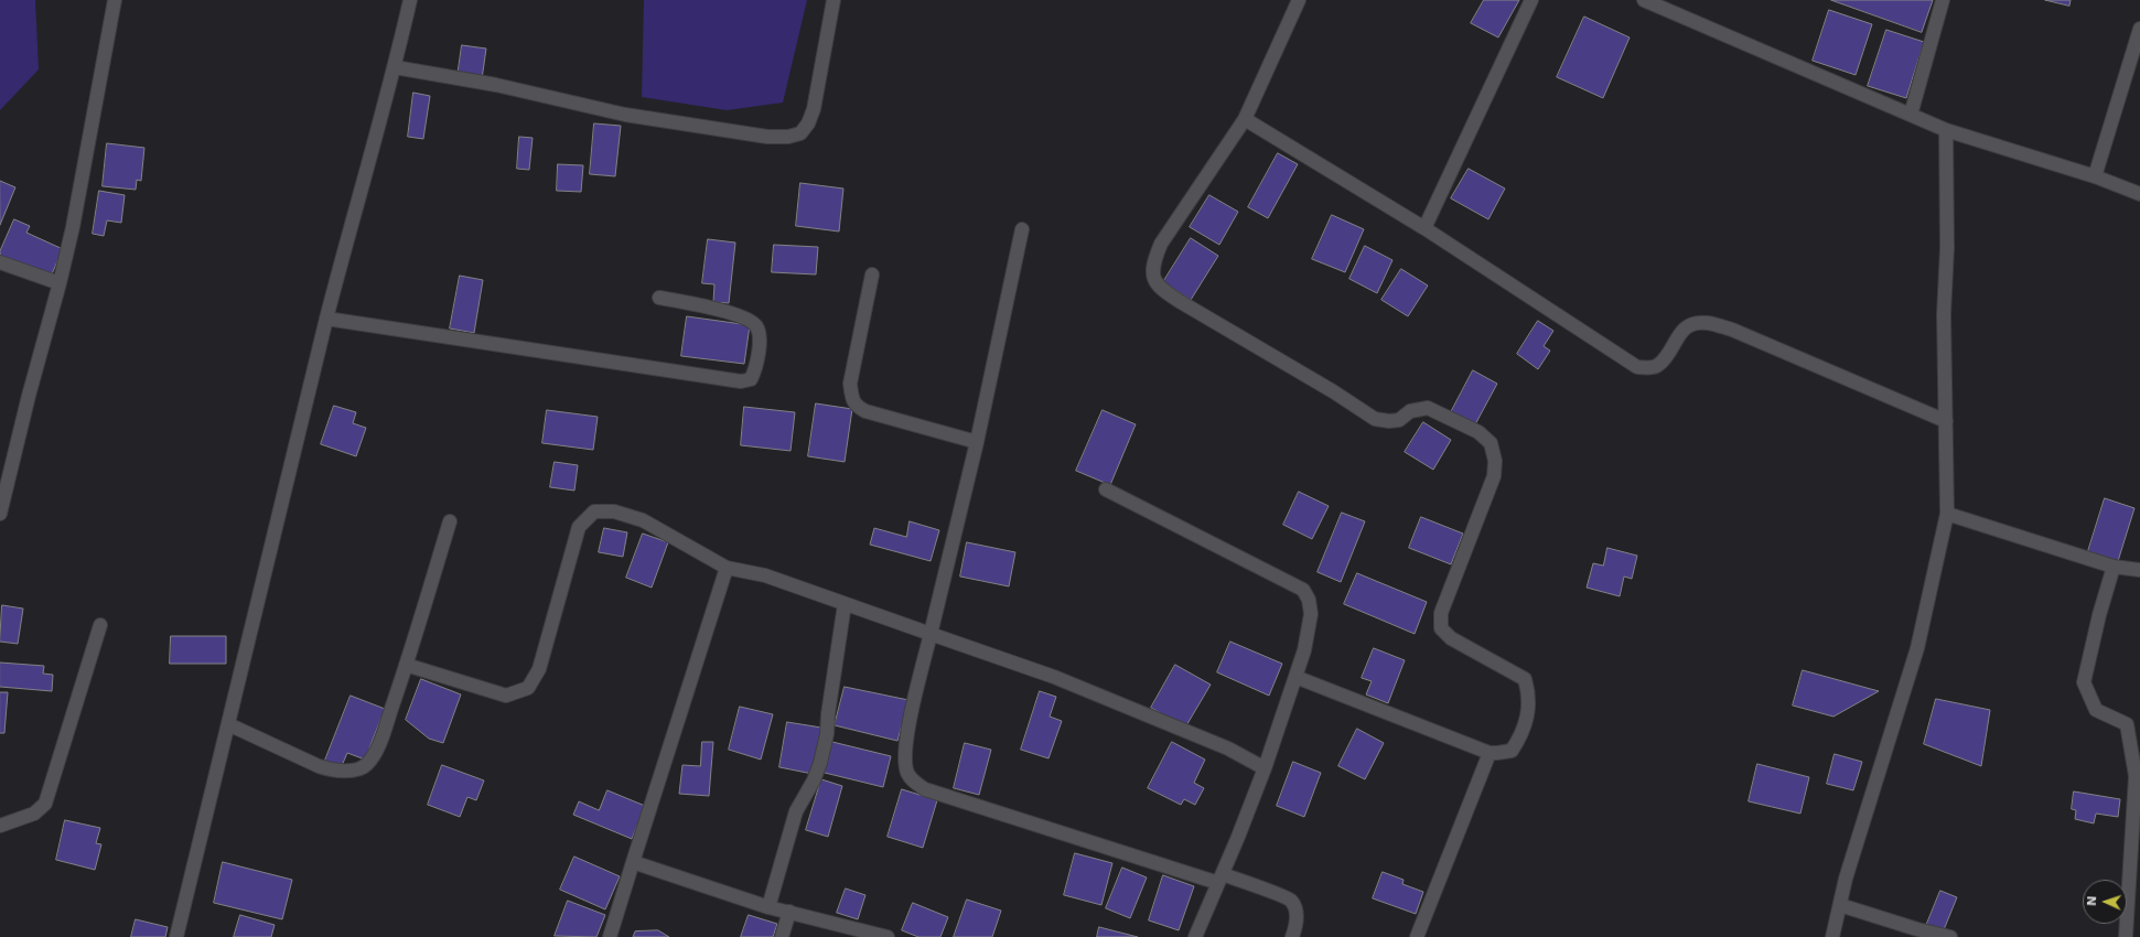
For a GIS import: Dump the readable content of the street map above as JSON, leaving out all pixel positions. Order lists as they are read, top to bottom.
{
  "north": "left"
}
